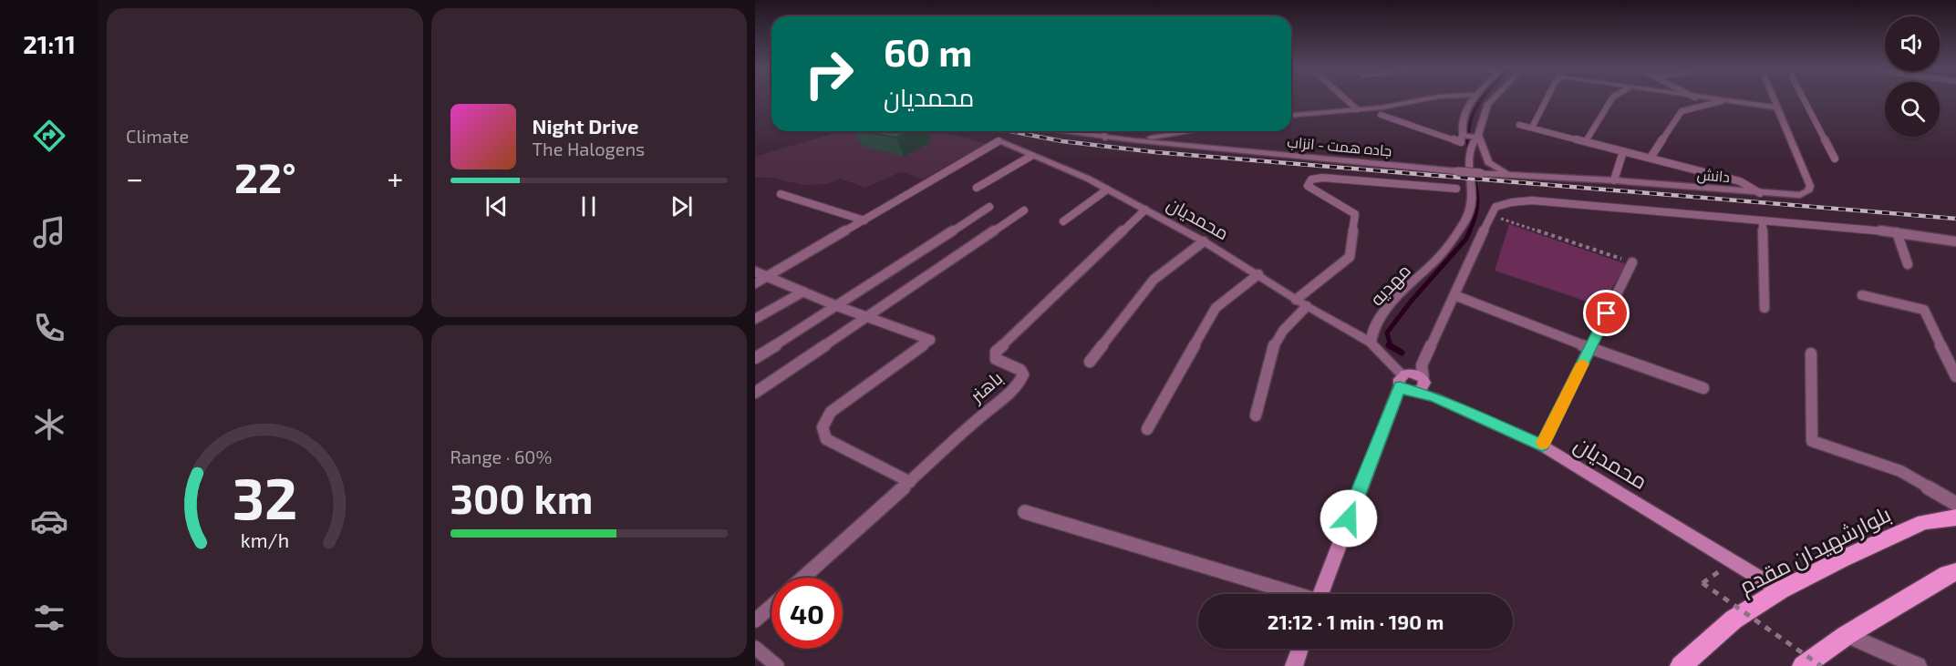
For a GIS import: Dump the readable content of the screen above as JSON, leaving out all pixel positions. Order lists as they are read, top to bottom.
{
  "streets": {
    "main road": ["بلوارشهیدان مقدم"],
    "street": [
      "جاده همت - انزاب",
      "دانش",
      "محمدیان",
      "مهدیه"
    ],
    "lane": ["باهنر"]
  },
  "crossings": [
    ["جاده همت - انزاب", "دانش"],
    ["محمدیان", "مهدیه"],
    ["محمدیان", "باهنر"],
    ["محمدیان", "بلوارشهیدان مقدم"]
  ],
  "page": {
    "tabs": "21:11",
    "tile": [
      "Climate",
      ["Range · 60%", "300 km"]
    ],
    "turn": ["60 m", "محمدیان"],
    "song": ["Night Drive", "The Halogens"],
    "heat": ["−", "22°", "+"],
    "limit": "40",
    "trip": "21:12 · 1 min · 190 m",
    "gauge": ["32", "km/h"]
  }
}
